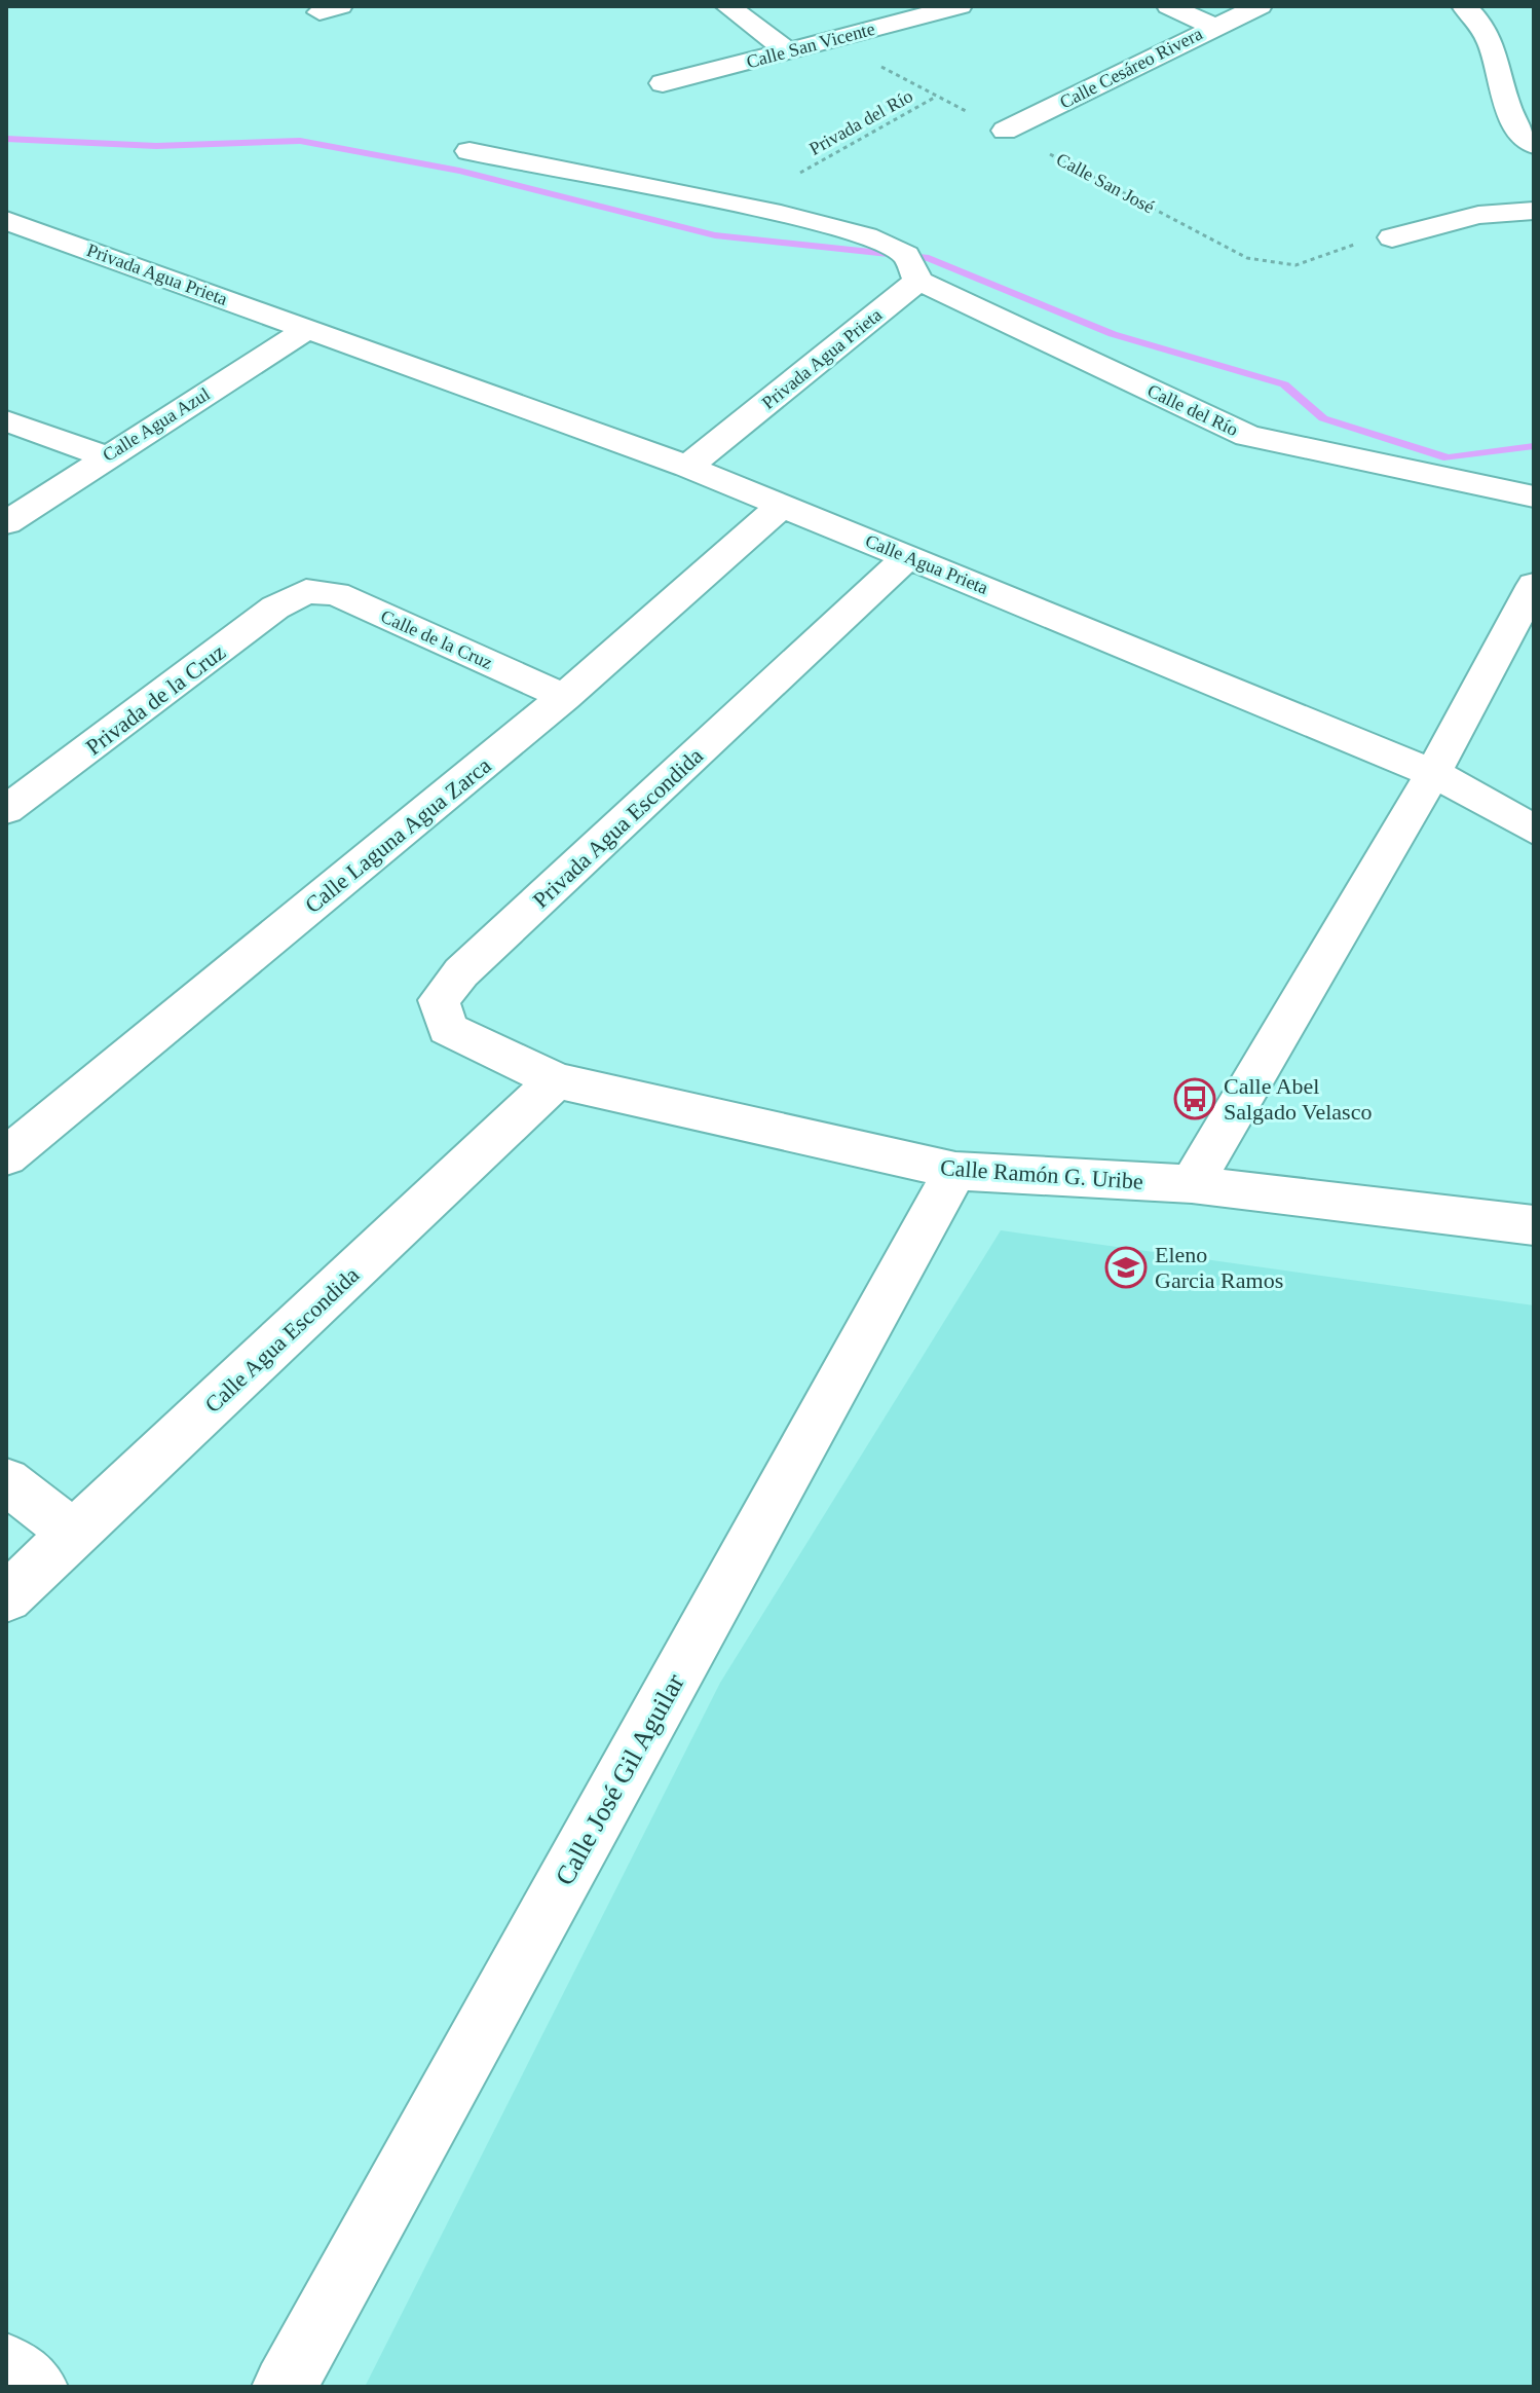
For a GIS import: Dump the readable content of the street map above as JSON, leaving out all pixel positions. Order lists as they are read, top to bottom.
{
  "streets": {
    "street": [
      "Calle San Vicente",
      "Calle Cesáreo Rivera",
      "Privada Agua Prieta",
      "Calle del Río",
      "Calle Agua Azul",
      "Calle Agua Prieta",
      "Calle de la Cruz",
      "Privada de la Cruz",
      "Privada Agua Escondida",
      "Calle Laguna Agua Zarca",
      "Calle Ramón G. Uribe",
      "Calle Agua Escondida",
      "Calle José Gil Aguilar"
    ],
    "path": ["Privada del Río", "Calle San José"]
  },
  "crossings": [
    ["Calle San Vicente", "Calle San José"],
    ["Calle Cesáreo Rivera", "Calle San José"],
    ["Privada del Río", "Calle San José"],
    ["Privada Agua Prieta", "Calle del Río"],
    ["Privada Agua Prieta", "Calle Agua Azul"],
    ["Privada Agua Prieta", "Calle Agua Prieta"],
    ["Calle Agua Azul", "Calle Agua Prieta"],
    ["Calle Agua Prieta", "Privada Agua Escondida"],
    ["Calle Agua Prieta", "Calle Laguna Agua Zarca"],
    ["Calle de la Cruz", "Privada de la Cruz"],
    ["Calle de la Cruz", "Calle Laguna Agua Zarca"],
    ["Privada Agua Escondida", "Calle Ramón G. Uribe"],
    ["Privada Agua Escondida", "Calle Agua Escondida"],
    ["Calle Ramón G. Uribe", "Calle Agua Escondida"],
    ["Calle Ramón G. Uribe", "Calle José Gil Aguilar"]
  ],
  "places": {
    "bus stop": ["Calle Abel Salgado Velasco"],
    "school or university": ["Eleno Garcia Ramos"]
  }
}
